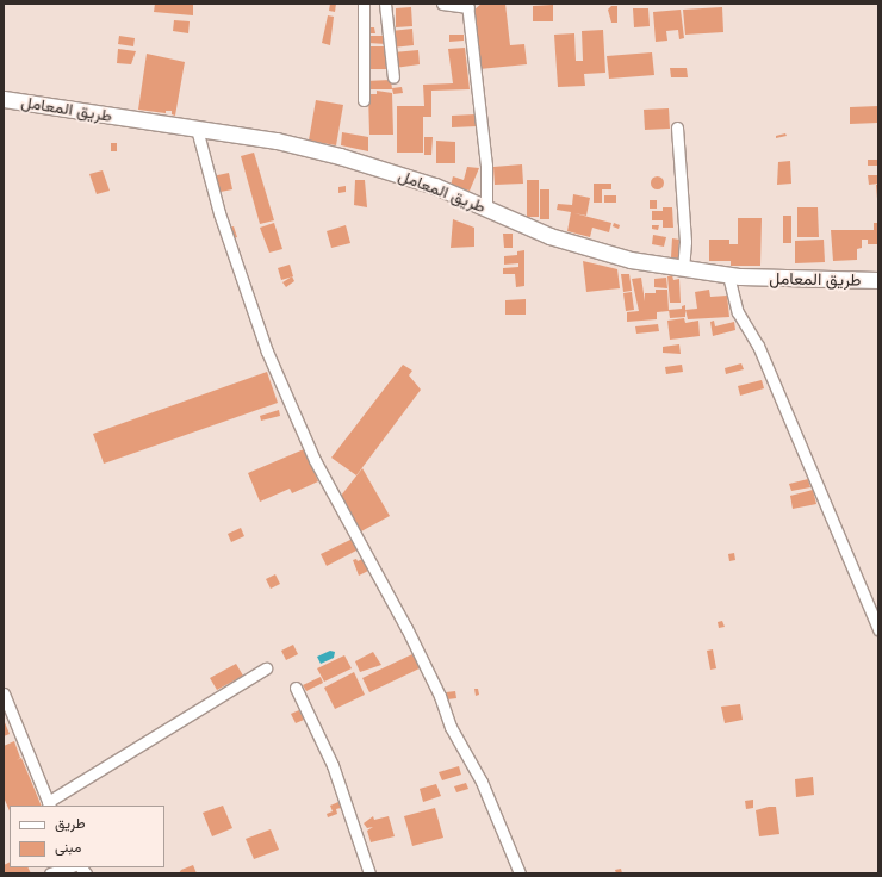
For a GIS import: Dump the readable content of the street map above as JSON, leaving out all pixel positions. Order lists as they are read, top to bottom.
{
  "streets": {
    "main road": ["طريق المعامل"]
  },
  "legend": ["طريق", "مبنى"]
}
